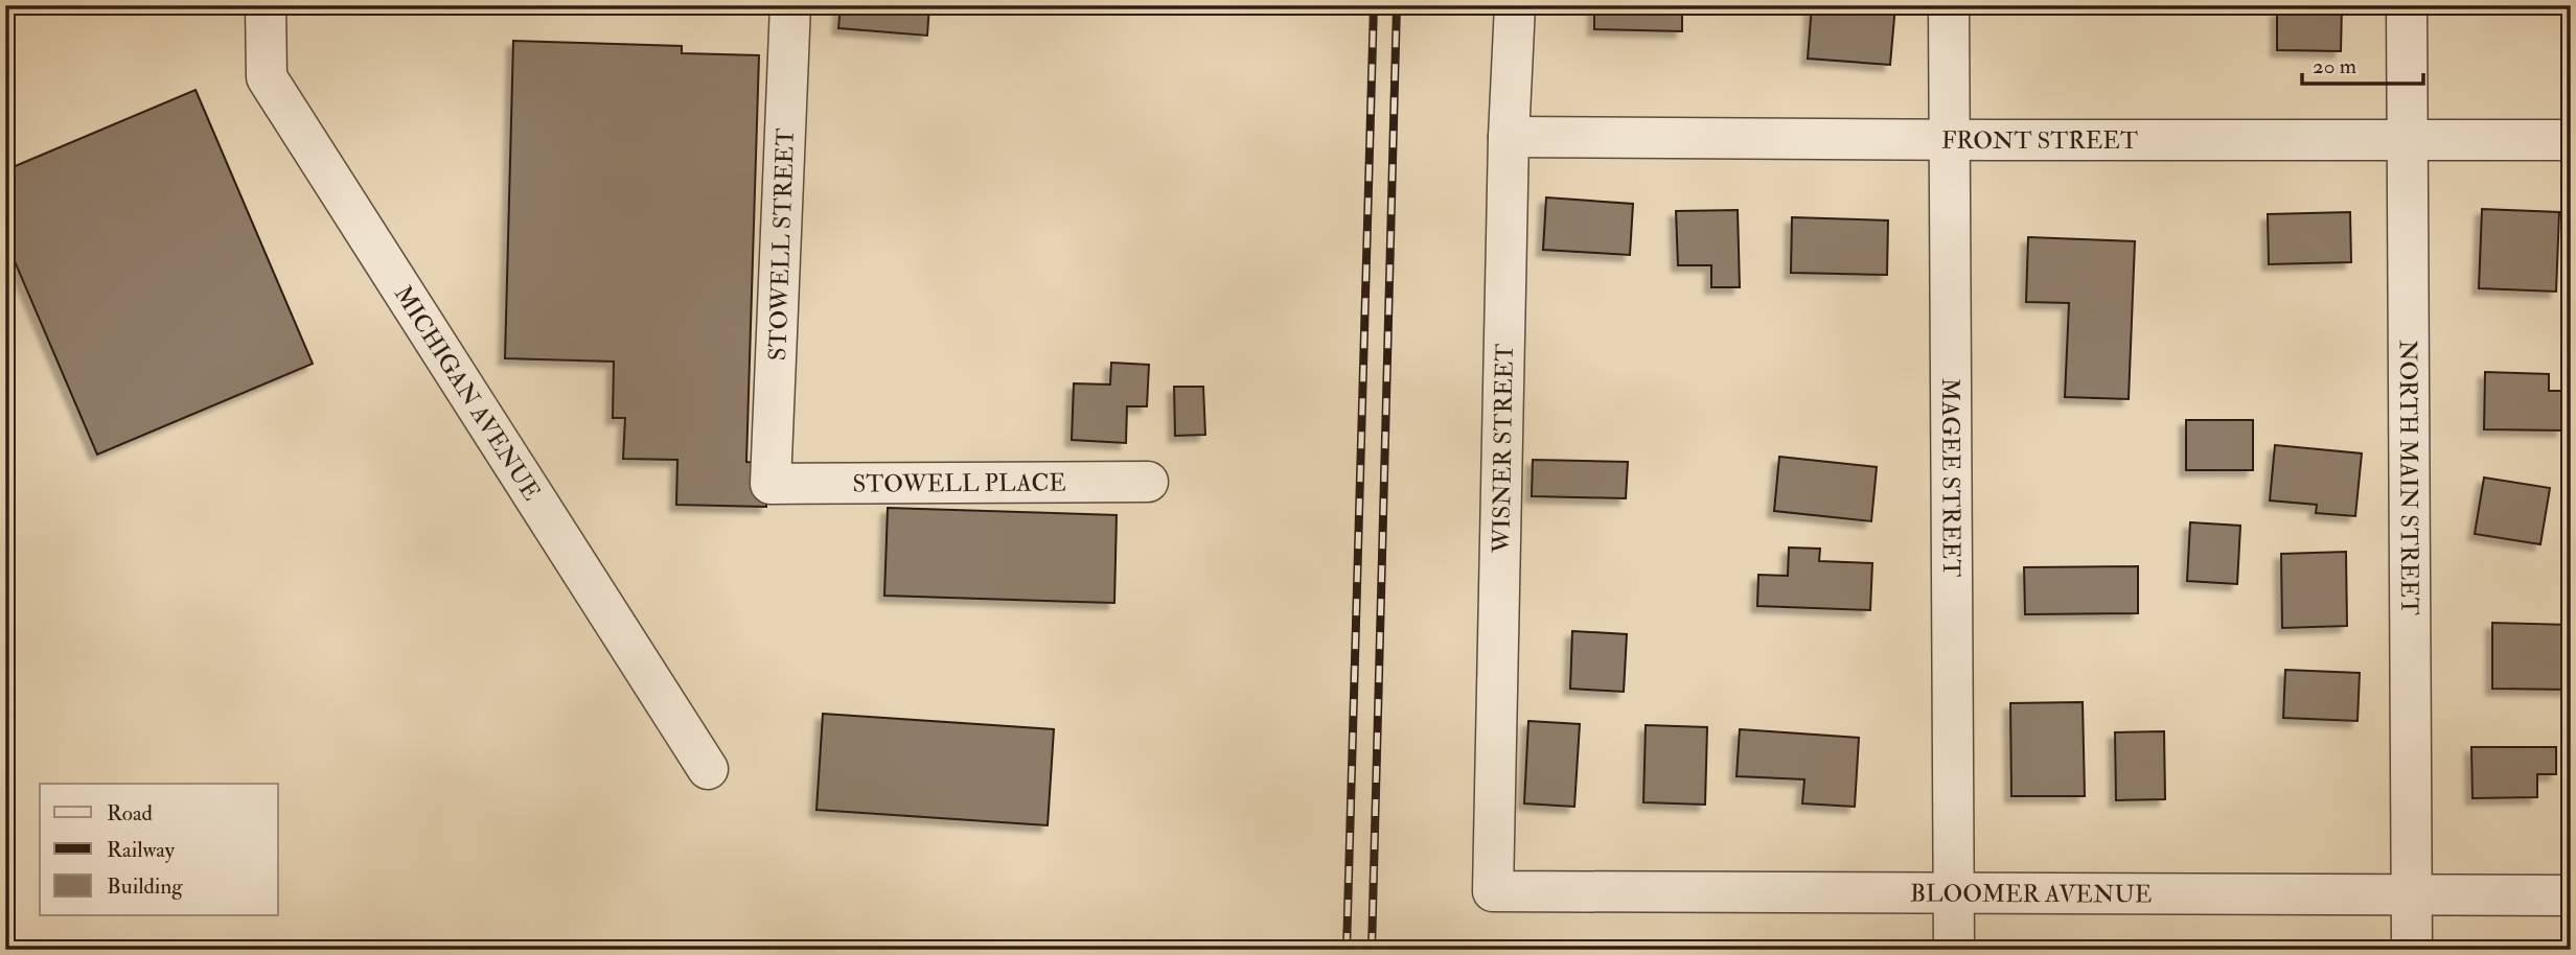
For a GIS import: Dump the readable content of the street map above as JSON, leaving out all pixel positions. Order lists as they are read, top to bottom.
{
  "streets": {
    "street": [
      "FRONT STREET",
      "STOWELL STREET",
      "MICHIGAN AVENUE",
      "WISNER STREET",
      "MAGEE STREET",
      "NORTH MAIN STREET",
      "STOWELL PLACE",
      "BLOOMER AVENUE"
    ]
  },
  "crossings": [
    ["FRONT STREET", "WISNER STREET"],
    ["FRONT STREET", "MAGEE STREET"],
    ["FRONT STREET", "NORTH MAIN STREET"],
    ["STOWELL STREET", "STOWELL PLACE"],
    ["WISNER STREET", "BLOOMER AVENUE"],
    ["MAGEE STREET", "BLOOMER AVENUE"],
    ["NORTH MAIN STREET", "BLOOMER AVENUE"]
  ],
  "legend": ["Road", "Railway", "Building"],
  "scale_bar": "20 m"
}
